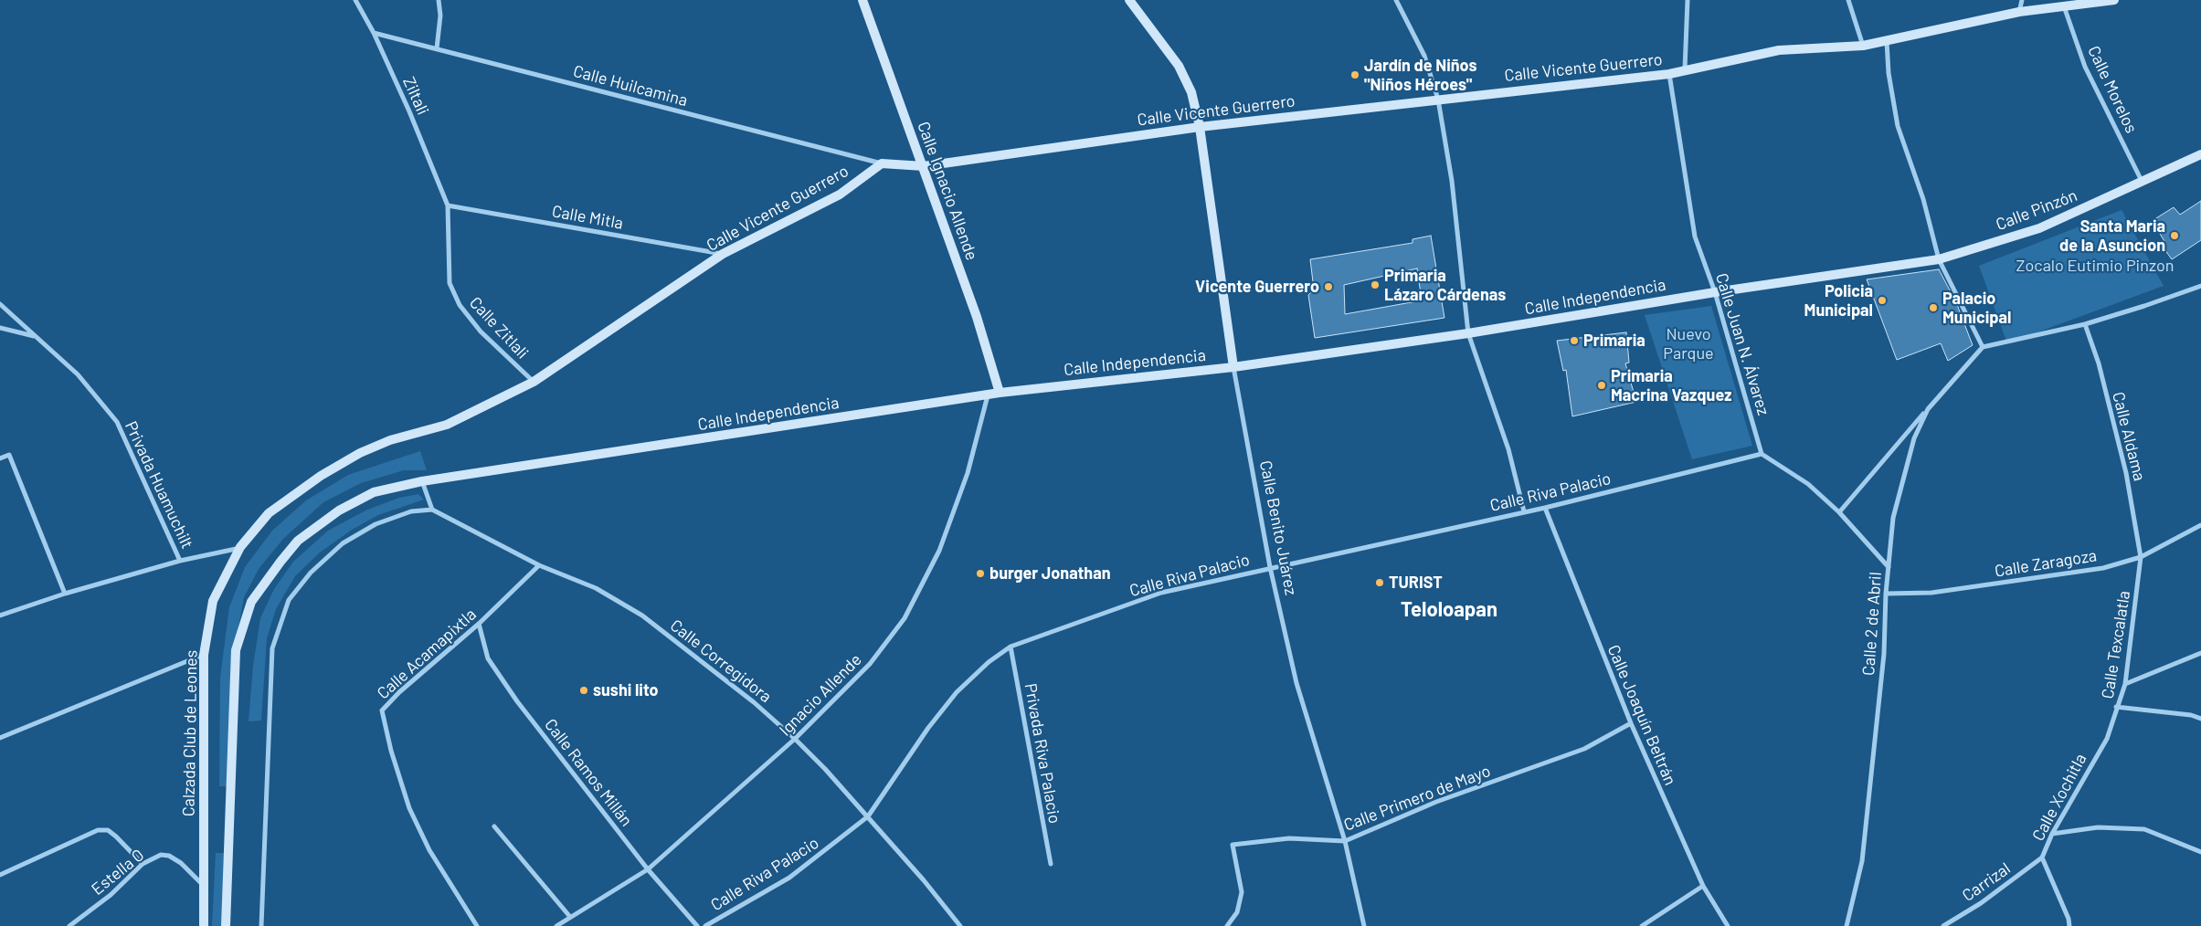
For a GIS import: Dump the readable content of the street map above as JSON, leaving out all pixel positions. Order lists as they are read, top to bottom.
{
  "streets": {
    "main road": [
      "Calle Vicente Guerrero",
      "Calle Ignacio Allende",
      "Calle Pinzón",
      "Calle Independencia",
      "Calle Benito Juárez",
      "Calzada Club de Leones"
    ],
    "street": [
      "Calle Huilcamina",
      "Calle Morelos",
      "Ziltali",
      "Calle Mitla",
      "Calle Zitlali",
      "Calle Juan N. Álvarez",
      "Calle Aldama",
      "Privada Huamuchilt",
      "Calle Riva Palacio",
      "Calle Zaragoza",
      "Calle 2 de Abril",
      "Calle Texcalatla",
      "Calle Acamapixtla",
      "Calle Corregidora",
      "Ignacio Allende",
      "Calle Joaquín Beltrán",
      "Privada Riva Palacio",
      "Calle Ramos Millán",
      "Calle Xochitla",
      "Calle Primero de Mayo",
      "Estella O",
      "Carrizal"
    ]
  },
  "crossings": [
    ["Calle Vicente Guerrero", "Calle Huilcamina"],
    ["Calle Vicente Guerrero", "Calle Morelos"],
    ["Calle Vicente Guerrero", "Calle Ignacio Allende"],
    ["Calle Vicente Guerrero", "Calle Mitla"],
    ["Calle Vicente Guerrero", "Calle Zitlali"],
    ["Calle Vicente Guerrero", "Calle Juan N. Álvarez"],
    ["Calle Vicente Guerrero", "Calle Benito Juárez"],
    ["Calle Vicente Guerrero", "Calzada Club de Leones"],
    ["Calle Huilcamina", "Ziltali"],
    ["Calle Morelos", "Calle Pinzón"],
    ["Ziltali", "Calle Mitla"],
    ["Ziltali", "Calle Zitlali"],
    ["Calle Ignacio Allende", "Calle Independencia"],
    ["Calle Pinzón", "Calle Independencia"],
    ["Calle Mitla", "Calle Zitlali"],
    ["Calle Independencia", "Calle Juan N. Álvarez"],
    ["Calle Independencia", "Calle Benito Juárez"],
    ["Calle Independencia", "Ignacio Allende"],
    ["Calle Juan N. Álvarez", "Calle Riva Palacio"],
    ["Calle Aldama", "Calle Zaragoza"],
    ["Calle Aldama", "Calle Texcalatla"],
    ["Privada Huamuchilt", "Calzada Club de Leones"],
    ["Calle Riva Palacio", "Calle Benito Juárez"],
    ["Calle Riva Palacio", "Calle Corregidora"],
    ["Calle Riva Palacio", "Calle Joaquín Beltrán"],
    ["Calle Riva Palacio", "Privada Riva Palacio"],
    ["Calle Benito Juárez", "Calle Primero de Mayo"],
    ["Calle Zaragoza", "Calle 2 de Abril"],
    ["Calle Zaragoza", "Calle Texcalatla"],
    ["Calle Texcalatla", "Calle Xochitla"],
    ["Calle Acamapixtla", "Calle Corregidora"],
    ["Calle Acamapixtla", "Calle Ramos Millán"],
    ["Calle Corregidora", "Ignacio Allende"],
    ["Ignacio Allende", "Calle Ramos Millán"],
    ["Calle Joaquín Beltrán", "Calle Primero de Mayo"],
    ["Calzada Club de Leones", "Estella O"],
    ["Calle Xochitla", "Carrizal"]
  ],
  "districts": ["Teloloapan"],
  "parks": ["Zocalo Eutimio Pinzon", "Nuevo Parque"],
  "places": [
    "Jardín de Niños \"Niños Héroes\"",
    "Santa Maria de la Asuncion",
    "Primaria Lázaro Cárdenas",
    "Vicente Guerrero",
    "Policia Municipal",
    "Palacio Municipal",
    "Primaria",
    "Primaria Macrina Vazquez",
    "burger Jonathan",
    "TURIST",
    "sushi lito"
  ]
}
